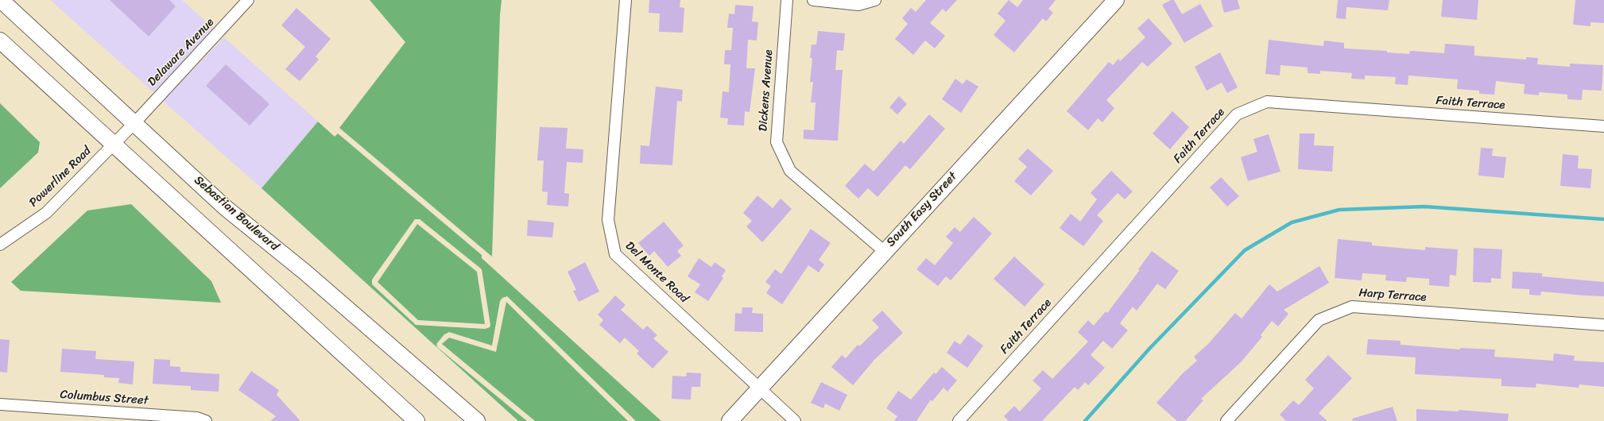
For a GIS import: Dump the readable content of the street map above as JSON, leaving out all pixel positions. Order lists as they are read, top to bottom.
{
  "streets": {
    "main road": ["South Easy Street", "Sebastian Boulevard"],
    "street": [
      "Delaware Avenue",
      "Dickens Avenue",
      "Faith Terrace",
      "Powerline Road",
      "Del Monte Road",
      "Harp Terrace",
      "Columbus Street"
    ]
  },
  "crossings": [
    ["Delaware Avenue", "Powerline Road"],
    ["Delaware Avenue", "Sebastian Boulevard"],
    ["Dickens Avenue", "South Easy Street"],
    ["Powerline Road", "Sebastian Boulevard"],
    ["South Easy Street", "Del Monte Road"]
  ]
}
